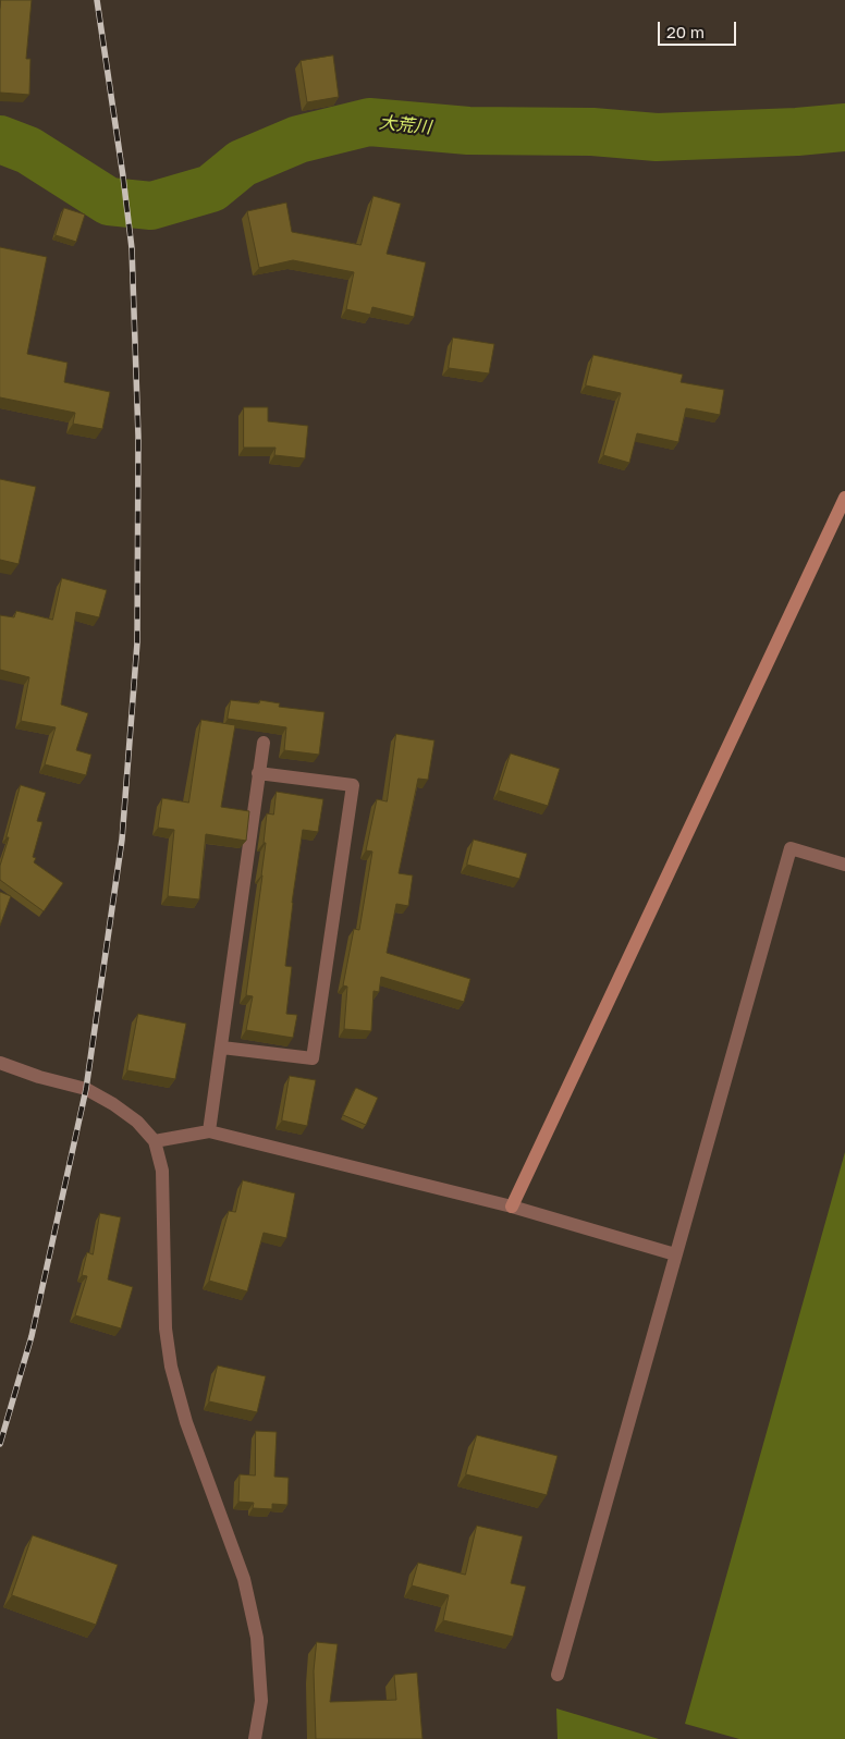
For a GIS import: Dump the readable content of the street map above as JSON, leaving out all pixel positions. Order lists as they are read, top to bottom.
{
  "water": ["大荒川"],
  "scale_bar": "20 m"
}
